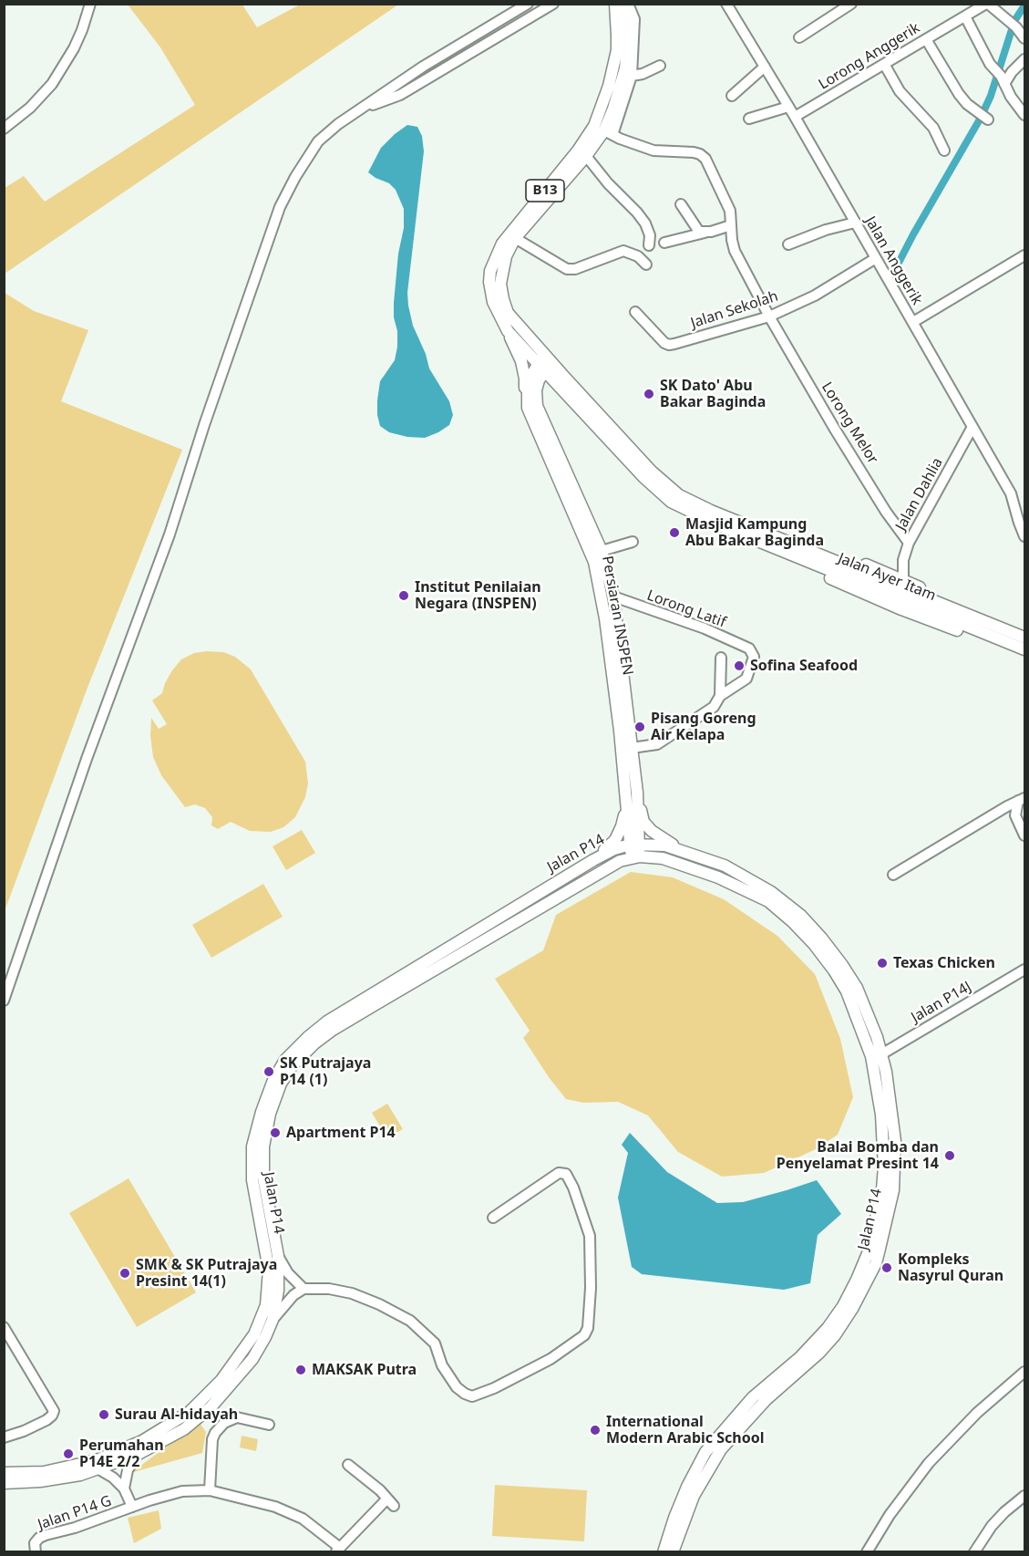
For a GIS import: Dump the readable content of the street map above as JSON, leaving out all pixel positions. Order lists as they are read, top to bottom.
{
  "streets": {
    "main road": [
      "B13",
      "Jalan Ayer Itam",
      "Persiaran INSPEN",
      "Jalan P14"
    ],
    "street": [
      "Lorong Anggerik",
      "Jalan Anggerik",
      "Jalan Sekolah",
      "Lorong Melor",
      "Jalan Dahlia",
      "Lorong Latif",
      "Jalan P14J",
      "Jalan P14 G"
    ]
  },
  "crossings": [
    ["Lorong Anggerik", "Jalan Anggerik"],
    ["B13", "Lorong Melor"],
    ["B13", "Jalan Ayer Itam"],
    ["B13", "Persiaran INSPEN"],
    ["Jalan Anggerik", "Jalan Sekolah"],
    ["Jalan Anggerik", "Jalan Dahlia"],
    ["Jalan Sekolah", "Lorong Melor"],
    ["Lorong Melor", "Jalan Dahlia"],
    ["Jalan Ayer Itam", "Persiaran INSPEN"],
    ["Lorong Latif", "Persiaran INSPEN"],
    ["Persiaran INSPEN", "Jalan P14"],
    ["Jalan P14", "Jalan P14J"],
    ["Jalan P14", "Jalan P14 G"]
  ],
  "places": [
    "SK Dato' Abu Bakar Baginda",
    "Masjid Kampung Abu Bakar Baginda",
    "Institut Penilaian Negara (INSPEN)",
    "Sofina Seafood",
    "Pisang Goreng Air Kelapa",
    "Texas Chicken",
    "SK Putrajaya P14 (1)",
    "Apartment P14",
    "Balai Bomba dan Penyelamat Presint 14",
    "Kompleks Nasyrul Quran",
    "SMK & SK Putrajaya Presint 14(1)",
    "MAKSAK Putra",
    "Surau Al-hidayah",
    "International Modern Arabic School",
    "Perumahan P14E 2/2"
  ]
}
